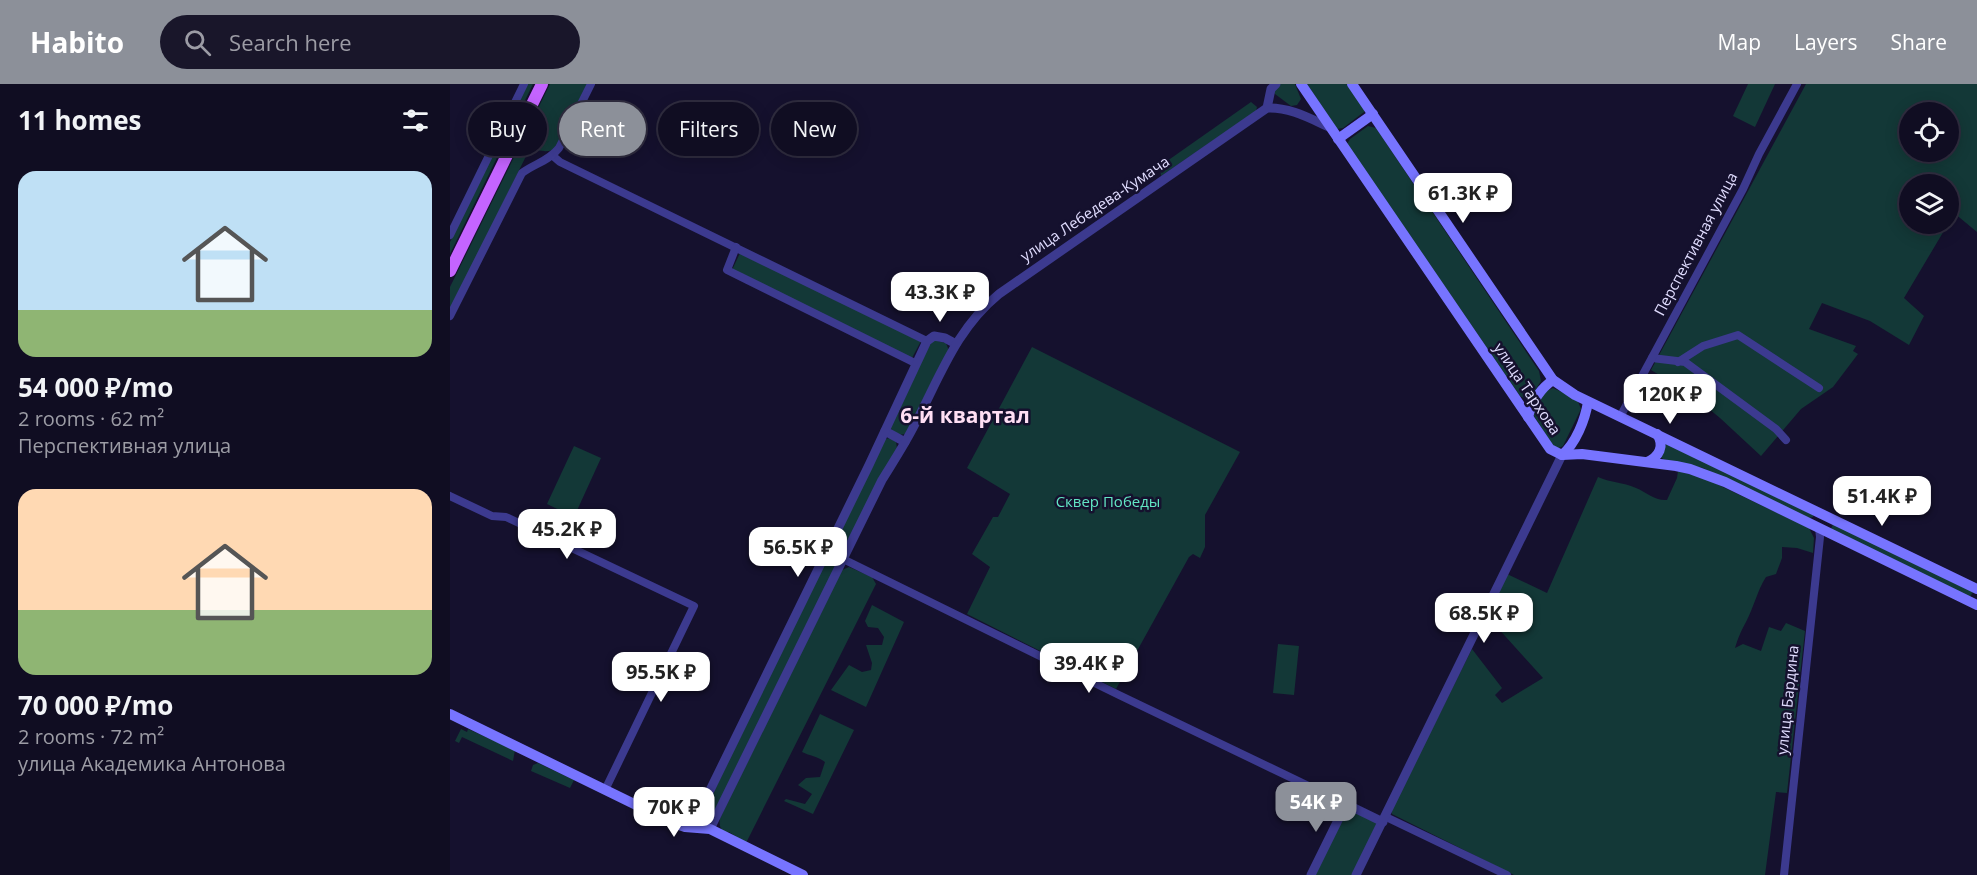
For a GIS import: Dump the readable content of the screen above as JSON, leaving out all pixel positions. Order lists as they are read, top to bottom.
{
  "streets": {
    "main road": ["улица Тархова"],
    "street": ["улица Лебедева-Кумача", "Перспективная улица", "улица Бардина"]
  },
  "crossings": [
    ["Перспективная улица", "улица Тархова"],
    ["улица Тархова", "улица Бардина"]
  ],
  "districts": ["6-й квартал"],
  "parks": ["Сквер Победы"],
  "page": {
    "header": "Habito",
    "search": "Search here",
    "nav": ["Map", "Layers", "Share"],
    "heading": "11 homes",
    "chip": [
      "Buy",
      "Rent",
      "Filters",
      "New"
    ],
    "list": [
      {
        "name": "54 000 ₽/mo",
        "note": "2 rooms · 62 m² · Перспективная улица"
      },
      {
        "name": "70 000 ₽/mo",
        "note": "2 rooms · 72 m² · улица Академика Антонова"
      }
    ],
    "price": [
      "61.3K ₽",
      "43.3K ₽",
      "120K ₽",
      "51.4K ₽",
      "45.2K ₽",
      "56.5K ₽",
      "68.5K ₽",
      "39.4K ₽",
      "95.5K ₽",
      "54K ₽",
      "70K ₽"
    ]
  }
}
